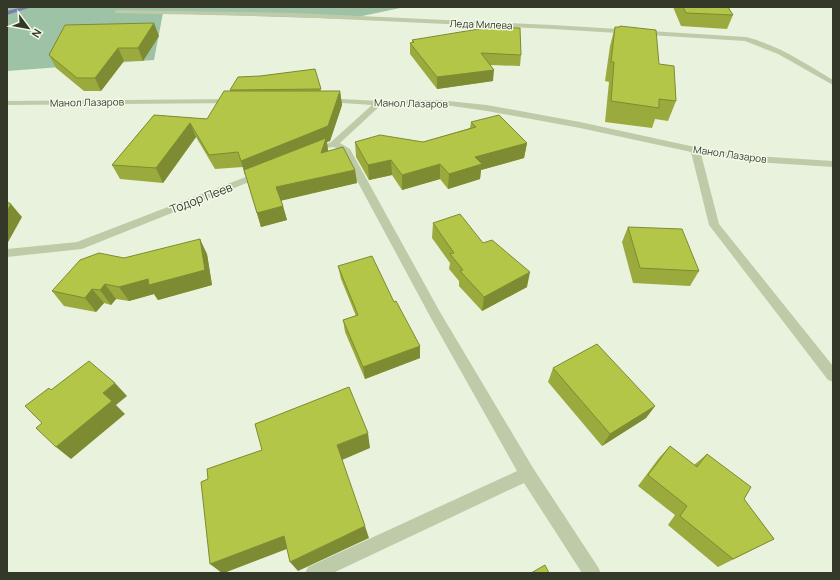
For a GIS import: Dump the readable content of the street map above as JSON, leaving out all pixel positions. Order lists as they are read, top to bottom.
{
  "streets": {
    "street": ["Леда Милева", "Манол Лазаров", "Тодор Пеев"]
  },
  "north": "bottom right"
}
